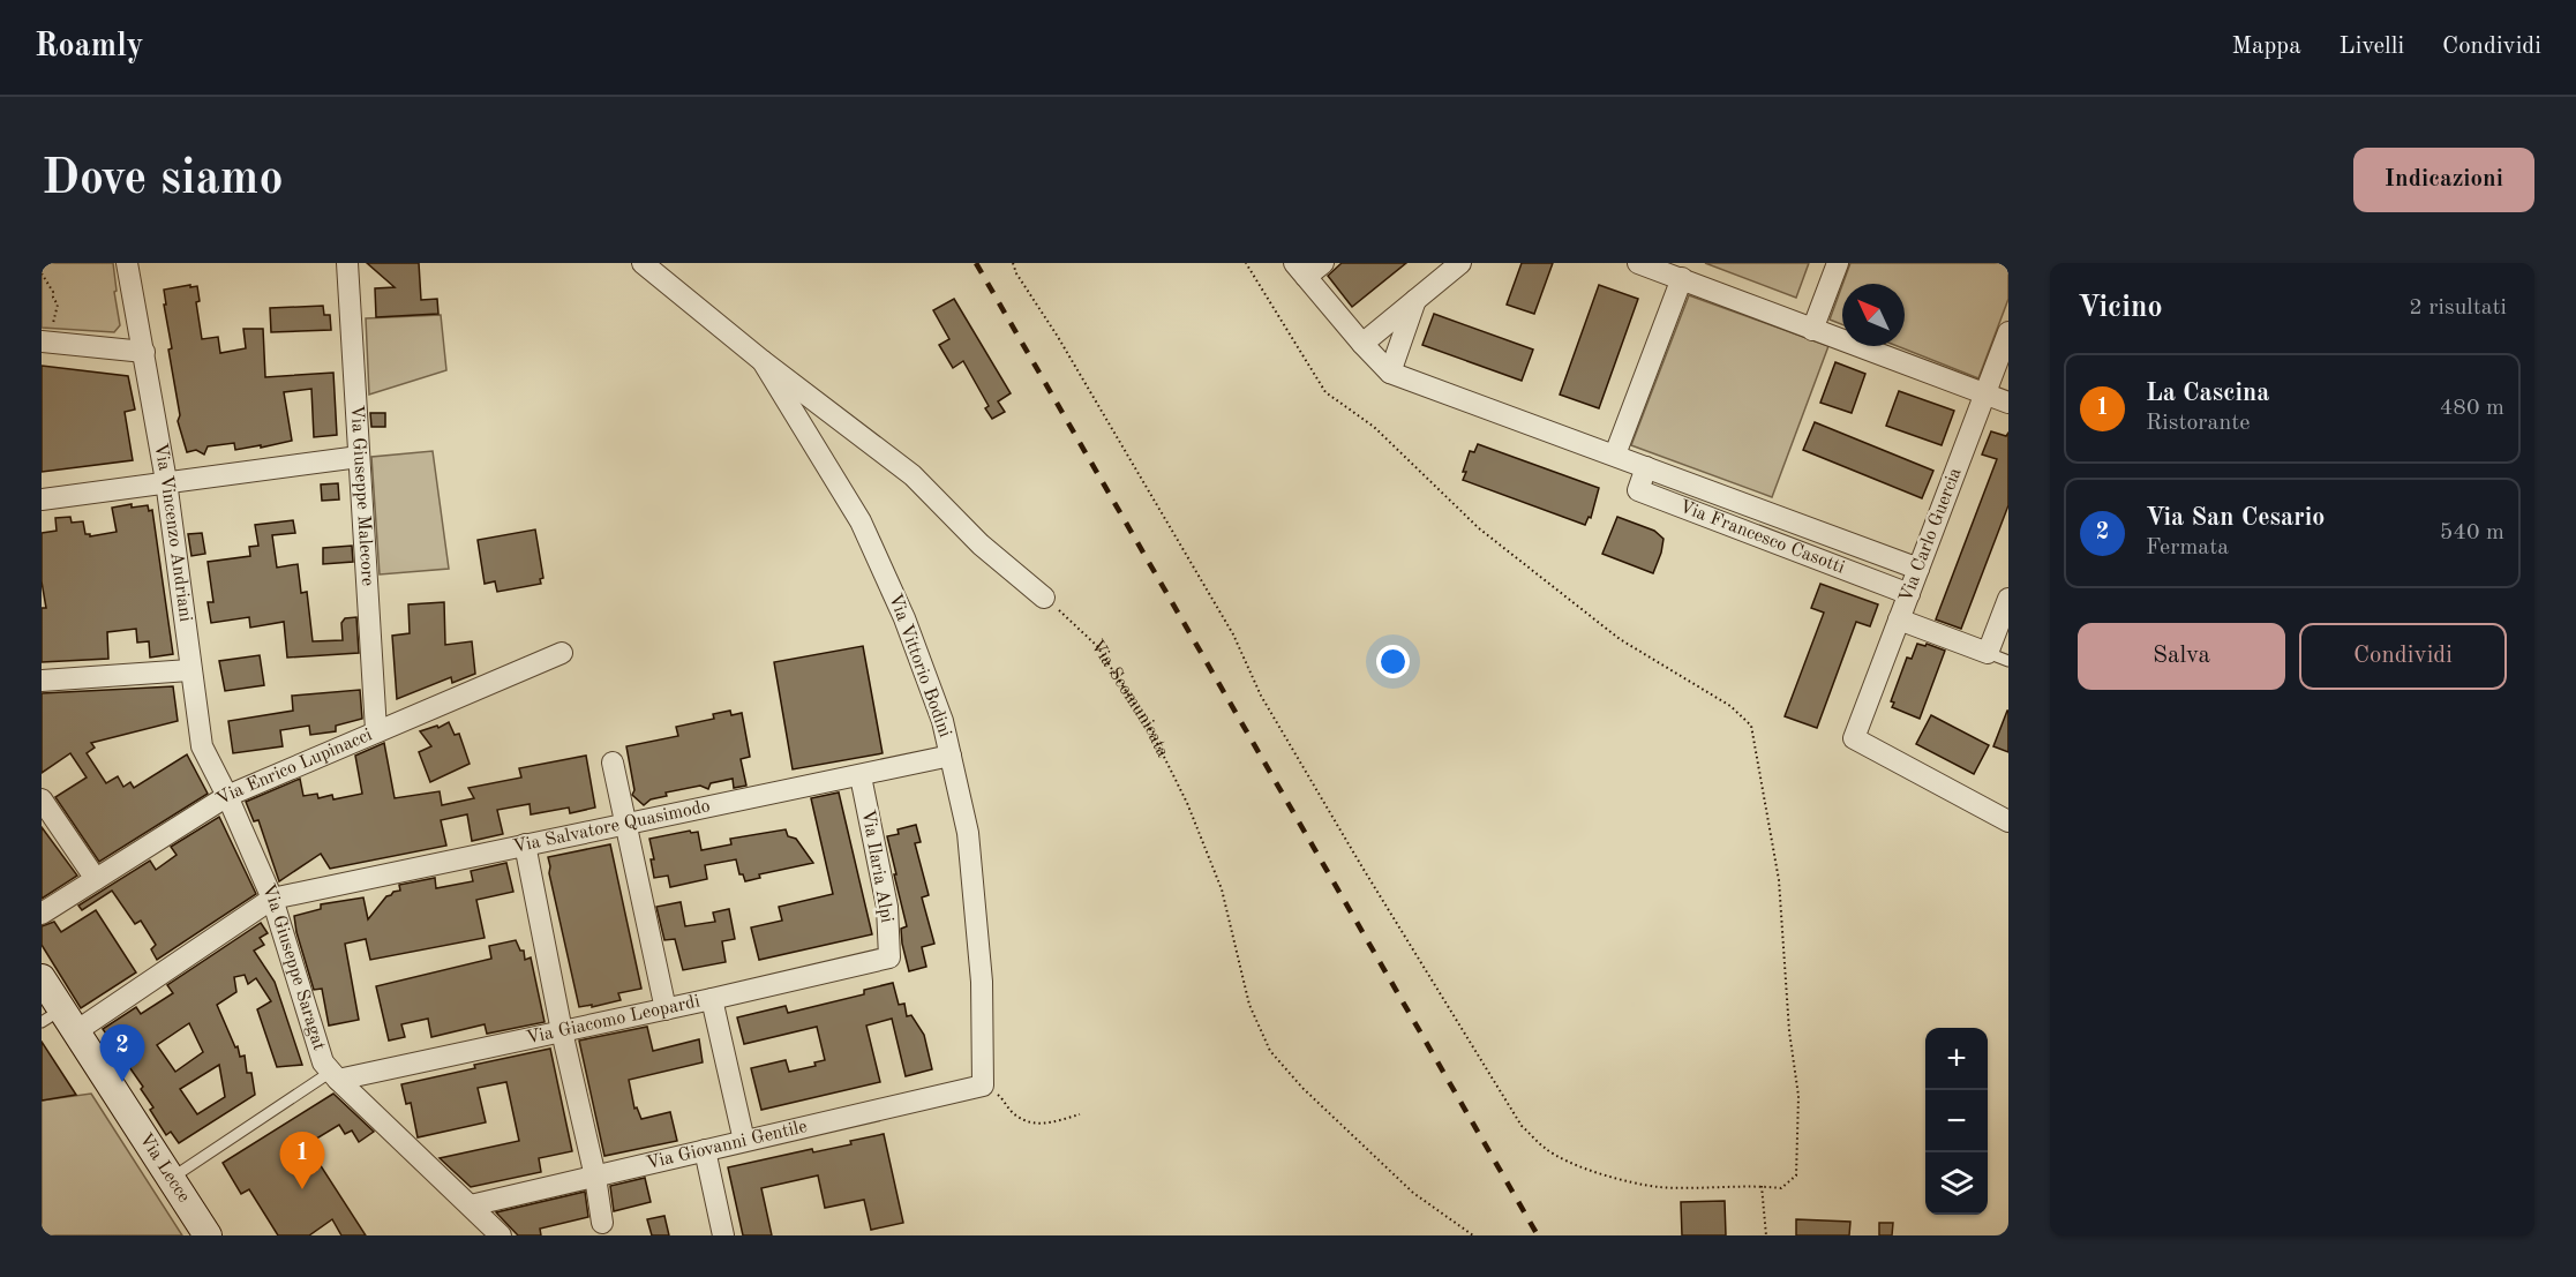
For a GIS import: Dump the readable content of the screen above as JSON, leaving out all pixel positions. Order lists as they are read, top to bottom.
{
  "streets": {
    "main road": ["Via Lecce"],
    "street": [
      "Via Giuseppe Malecore",
      "Via Vincenzo Andriani",
      "Via Carlo Guercia",
      "Via Francesco Casotti",
      "Via Vittorio Bodini",
      "Via Enrico Lupinacci",
      "Via Salvatore Quasimodo",
      "Via Ilaria Alpi",
      "Via Giuseppe Saragat",
      "Via Giacomo Leopardi",
      "Via Giovanni Gentile"
    ],
    "path": ["Via Scomunicata"]
  },
  "crossings": [
    ["Via Giuseppe Malecore", "Via Enrico Lupinacci"],
    ["Via Vincenzo Andriani", "Via Enrico Lupinacci"],
    ["Via Vincenzo Andriani", "Via Giuseppe Saragat"],
    ["Via Carlo Guercia", "Via Francesco Casotti"],
    ["Via Vittorio Bodini", "Via Salvatore Quasimodo"],
    ["Via Vittorio Bodini", "Via Giovanni Gentile"],
    ["Via Enrico Lupinacci", "Via Giuseppe Saragat"],
    ["Via Salvatore Quasimodo", "Via Ilaria Alpi"],
    ["Via Salvatore Quasimodo", "Via Giuseppe Saragat"],
    ["Via Ilaria Alpi", "Via Giacomo Leopardi"],
    ["Via Giuseppe Saragat", "Via Giacomo Leopardi"],
    ["Via Giuseppe Saragat", "Via Giovanni Gentile"]
  ],
  "north": "top left",
  "page": {
    "header": "Roamly",
    "nav": ["Mappa", "Livelli", "Condividi"],
    "buttons": [
      "Indicazioni",
      ["Salva", "Condividi"]
    ],
    "title": "Dove siamo",
    "heading": ["Vicino", "2 risultati"],
    "list": [
      {
        "mark": "1",
        "name": "La Cascina",
        "note": "Ristorante",
        "value": "480 m"
      },
      {
        "mark": "2",
        "name": "Via San Cesario",
        "note": "Fermata",
        "value": "540 m"
      }
    ],
    "pins": ["2", "1"],
    "map_buttons": ["+", "−"]
  }
}
